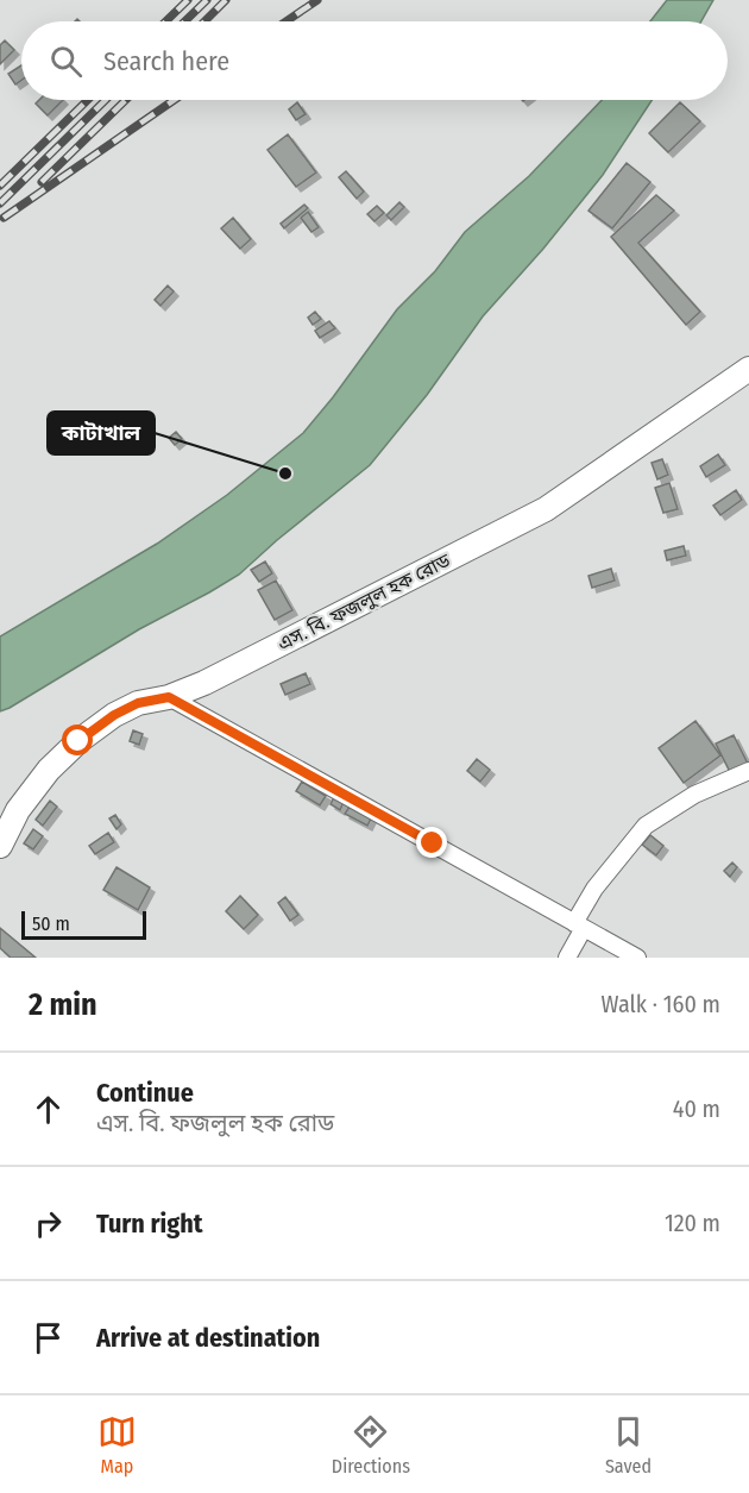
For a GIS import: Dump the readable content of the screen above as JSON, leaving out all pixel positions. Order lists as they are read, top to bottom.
{
  "streets": {
    "main road": ["এস. বি. ফজলুল হক রোড"]
  },
  "places": ["কাটাখাল"],
  "scale_bar": "50 m",
  "page": {
    "search": "Search here",
    "scale": "50 m",
    "heading": ["2 min", "Walk · 160 m"],
    "list": [
      ["Continue", "এস. বি. ফজলুল হক রোড", "40 m"],
      ["Turn right", "120 m"],
      "Arrive at destination"
    ],
    "nav": ["Map", "Directions", "Saved"]
  }
}
